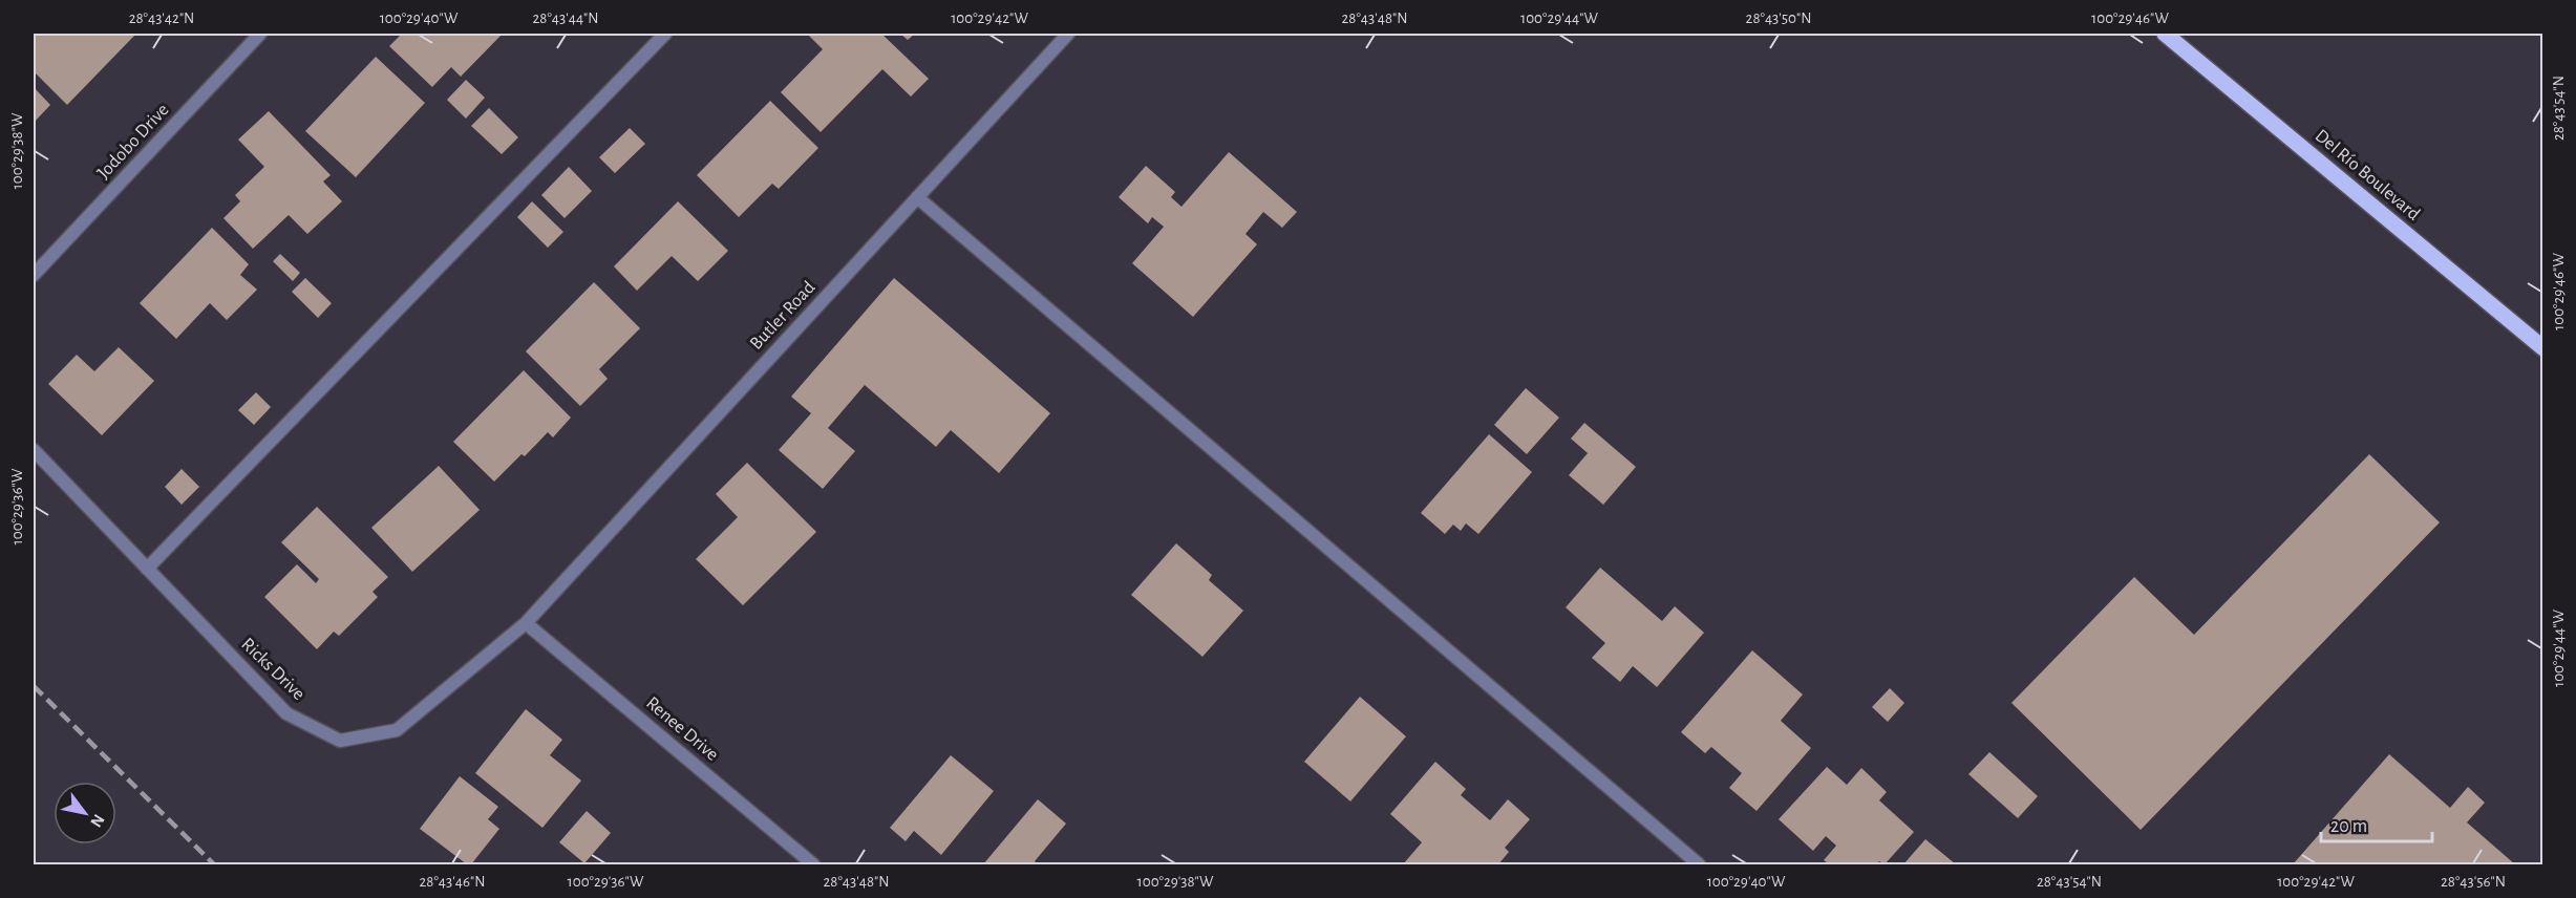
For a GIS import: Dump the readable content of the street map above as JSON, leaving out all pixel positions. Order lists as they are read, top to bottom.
{
  "streets": {
    "main road": ["Del Río Boulevard"],
    "street": [
      "Jodobo Drive",
      "Butler Road",
      "Ricks Drive",
      "Renee Drive"
    ]
  },
  "crossings": [
    ["Butler Road", "Ricks Drive"],
    ["Butler Road", "Renee Drive"],
    ["Ricks Drive", "Renee Drive"]
  ],
  "scale_bar": "20 m",
  "north": "bottom right",
  "coordinates": [
    "28°43'42\"N",
    "100°29'40\"W",
    "28°43'44\"N",
    "100°29'42\"W",
    "28°43'48\"N",
    "100°29'44\"W",
    "28°43'50\"N",
    "100°29'46\"W",
    "28°43'54\"N",
    "100°29'38\"W",
    "100°29'36\"W",
    "28°43'46\"N",
    "28°43'56\"N"
  ]
}
